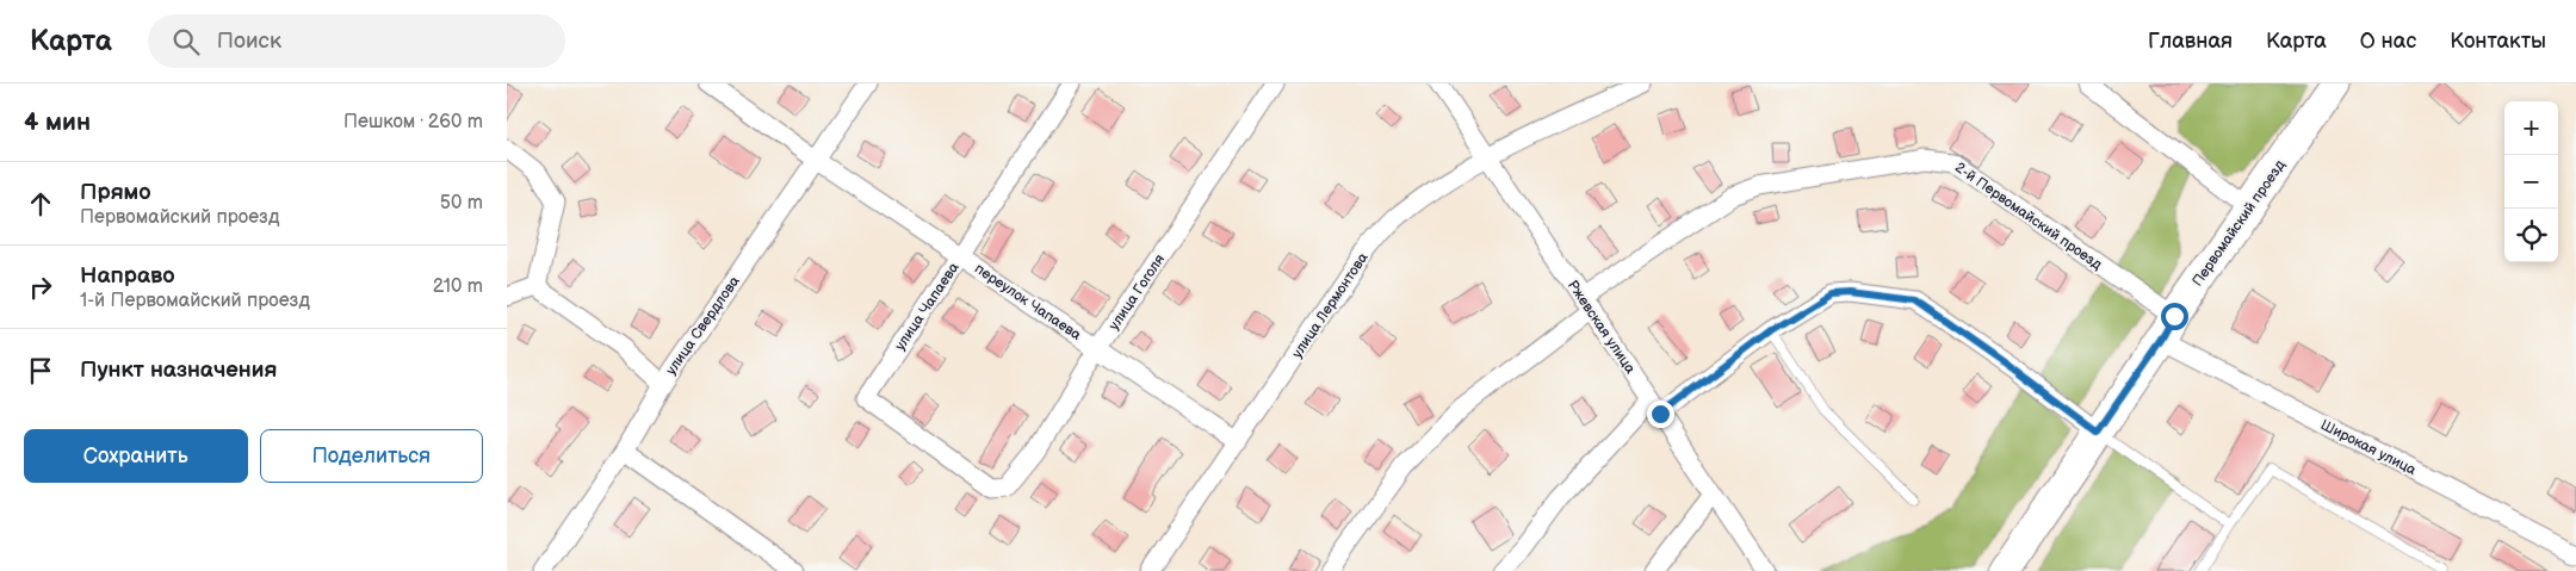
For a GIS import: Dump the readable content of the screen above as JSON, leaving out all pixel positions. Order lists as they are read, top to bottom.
{
  "streets": {
    "main road": ["Первомайский проезд"],
    "street": [
      "2-й Первомайский проезд",
      "улица Гоголя",
      "переулок Чапаева",
      "улица Лермонтова",
      "улица Чапаева",
      "улица Свердлова",
      "Ржевская улица",
      "Широкая улица"
    ]
  },
  "crossings": [
    ["2-й Первомайский проезд", "Первомайский проезд"],
    ["2-й Первомайский проезд", "Ржевская улица"],
    ["2-й Первомайский проезд", "Широкая улица"],
    ["Первомайский проезд", "Широкая улица"],
    ["улица Гоголя", "переулок Чапаева"],
    ["улица Гоголя", "улица Чапаева"],
    ["переулок Чапаева", "улица Лермонтова"],
    ["переулок Чапаева", "улица Чапаева"],
    ["переулок Чапаева", "улица Свердлова"],
    ["улица Лермонтова", "Ржевская улица"]
  ],
  "page": {
    "header": "Карта",
    "search": "Поиск",
    "nav": [
      "Главная",
      "Карта",
      "О нас",
      "Контакты"
    ],
    "heading": ["4 мин", "Пешком · 260 m"],
    "map_buttons": ["+", "−"],
    "list": [
      ["Прямо", "Первомайский проезд", "50 m"],
      ["Направо", "1-й Первомайский проезд", "210 m"],
      "Пункт назначения"
    ],
    "buttons": ["Сохранить", "Поделиться"]
  }
}
